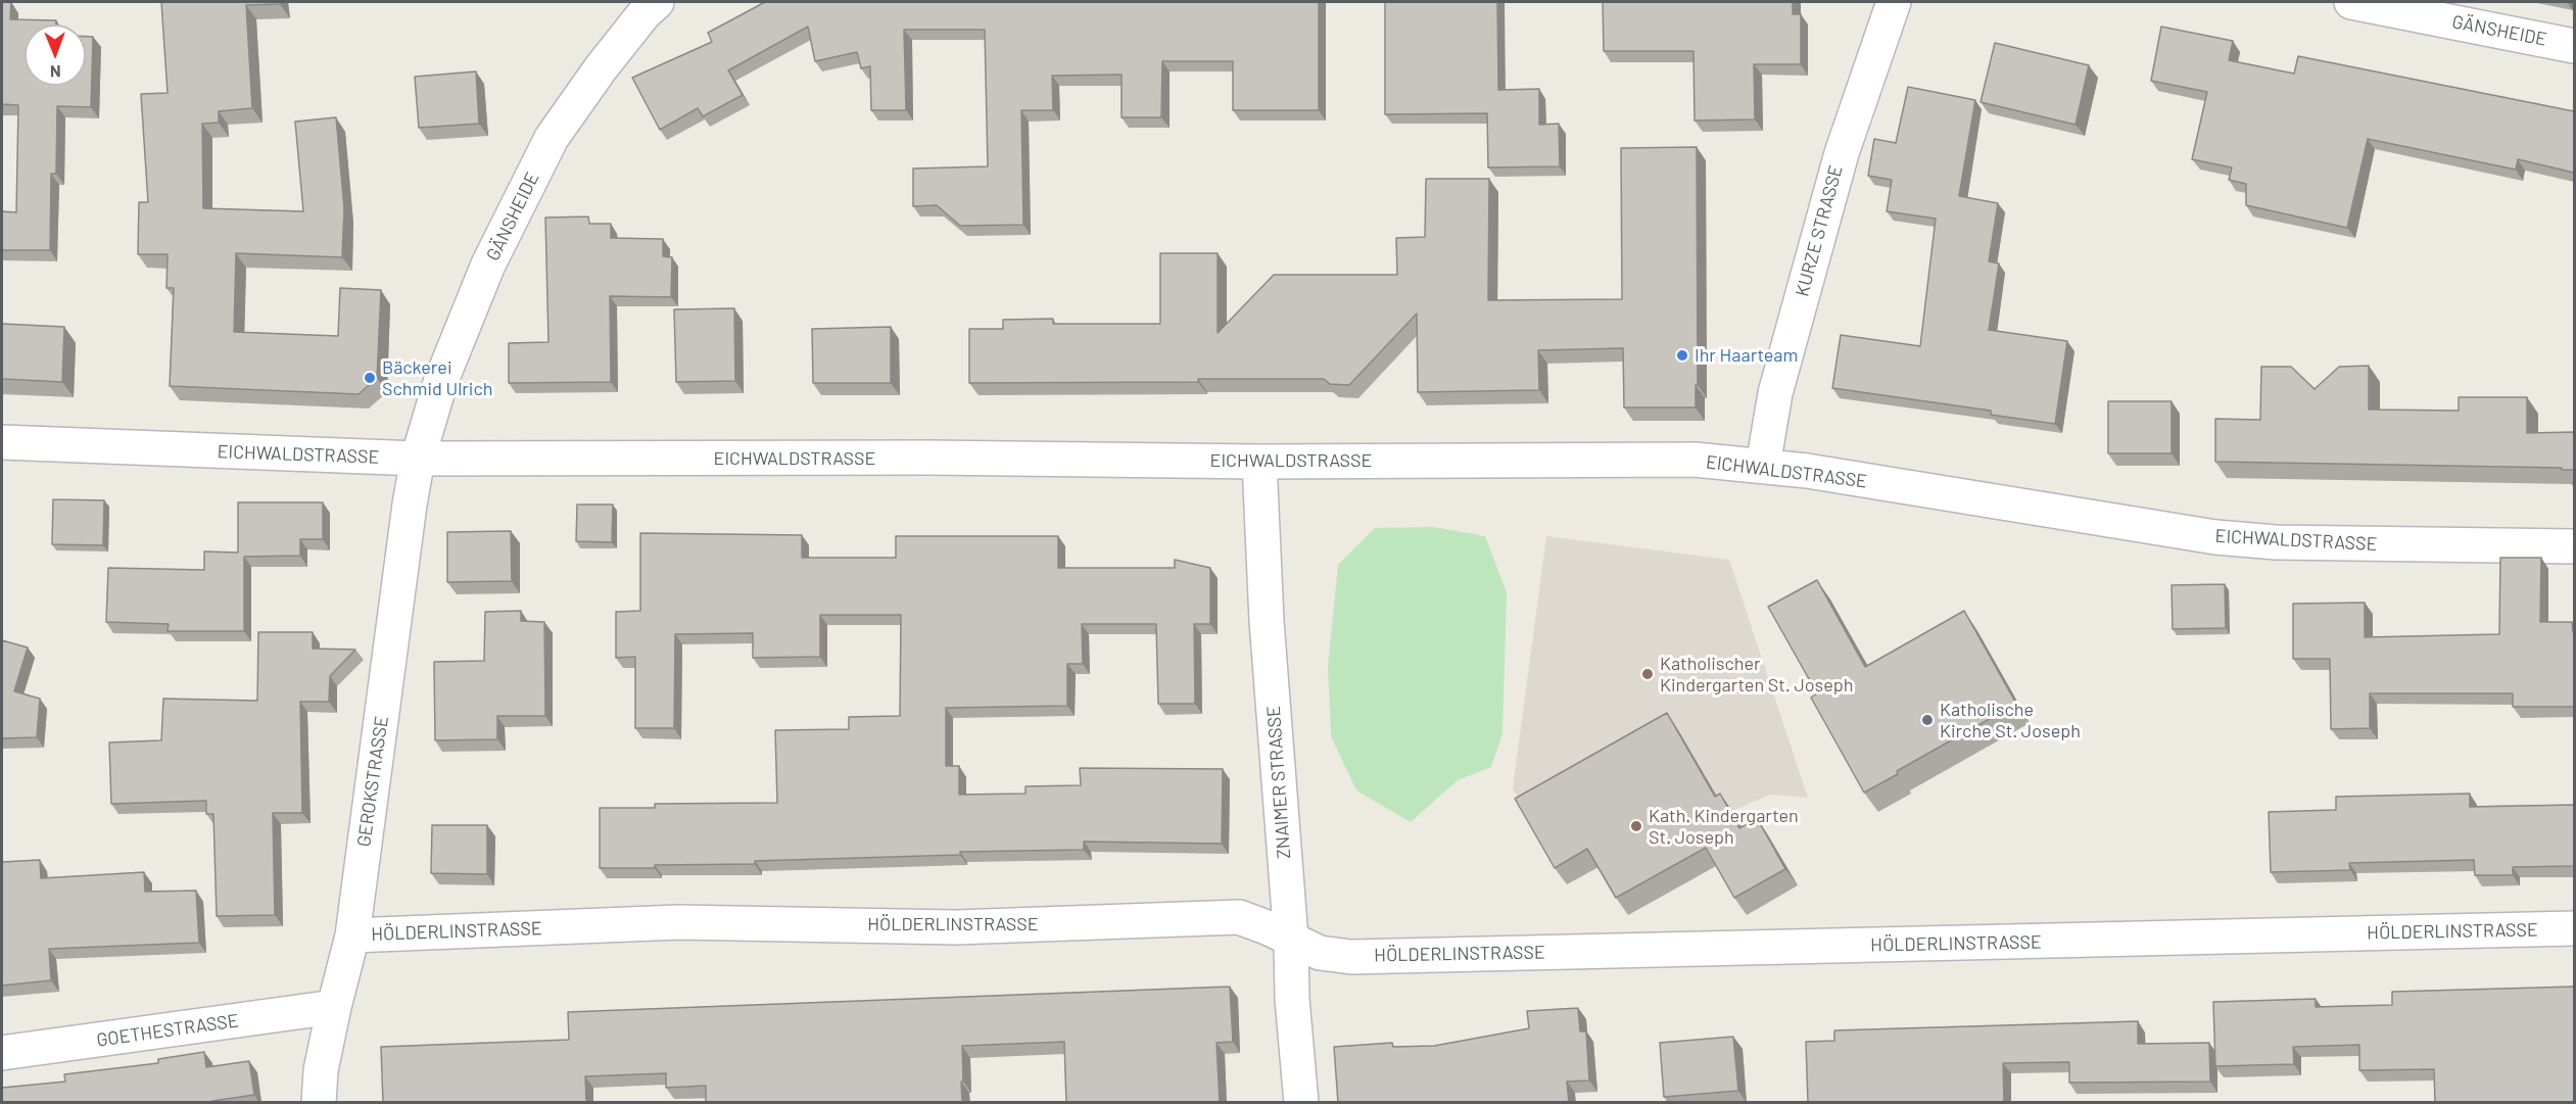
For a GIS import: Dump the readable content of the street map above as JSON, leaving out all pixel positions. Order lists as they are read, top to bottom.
{
  "streets": {
    "street": [
      "GÄNSHEIDE",
      "KURZE STRASSE",
      "EICHWALDSTRASSE",
      "GEROKSTRASSE",
      "ZNAIMER STRASSE",
      "HÖLDERLINSTRASSE",
      "GOETHESTRASSE"
    ]
  },
  "crossings": [
    ["GÄNSHEIDE", "EICHWALDSTRASSE"],
    ["GÄNSHEIDE", "GEROKSTRASSE"],
    ["KURZE STRASSE", "EICHWALDSTRASSE"],
    ["EICHWALDSTRASSE", "GEROKSTRASSE"],
    ["EICHWALDSTRASSE", "ZNAIMER STRASSE"],
    ["GEROKSTRASSE", "HÖLDERLINSTRASSE"],
    ["GEROKSTRASSE", "GOETHESTRASSE"],
    ["ZNAIMER STRASSE", "HÖLDERLINSTRASSE"]
  ],
  "places": [
    "Ihr Haarteam",
    "Bäckerei Schmid Ulrich",
    "Katholischer Kindergarten St. Joseph",
    "Katholische Kirche St. Joseph",
    "Kath. Kindergarten St. Joseph"
  ],
  "north": "bottom"
}
